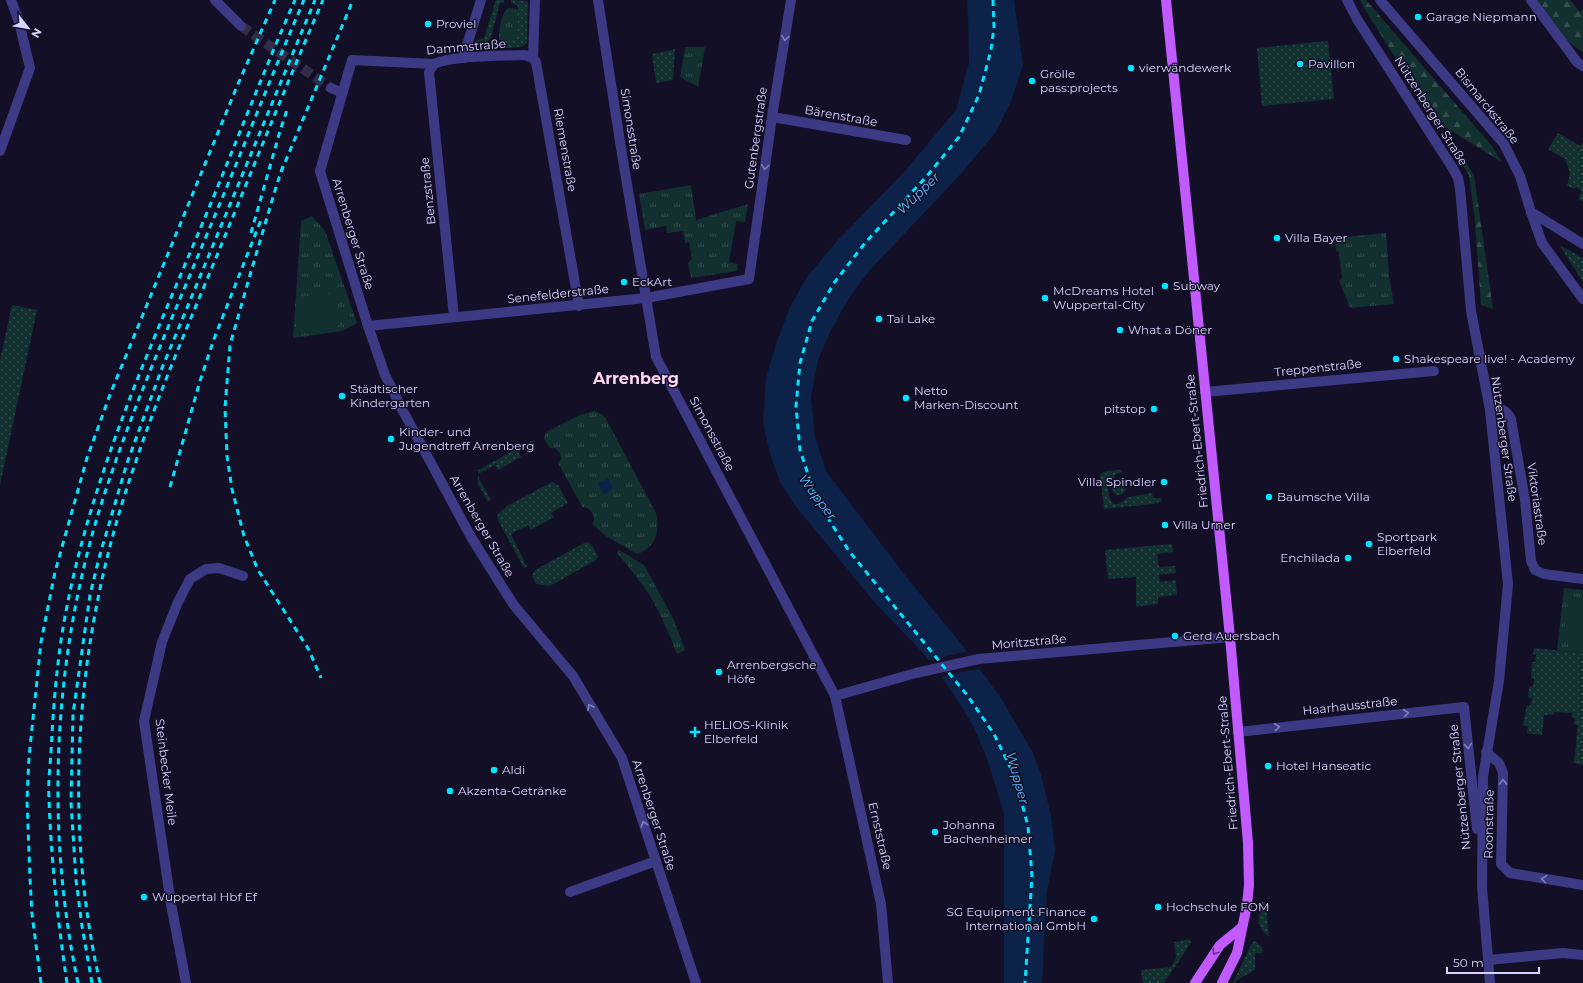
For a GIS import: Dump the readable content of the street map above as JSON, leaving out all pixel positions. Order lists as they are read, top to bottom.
{
  "streets": {
    "main road": ["Friedrich-Ebert-Straße"],
    "street": [
      "Dammstraße",
      "Bismarckstraße",
      "Nützenberger Straße",
      "Bärenstraße",
      "Simonsstraße",
      "Gutenbergstraße",
      "Riemenstraße",
      "Benzstraße",
      "Arrenberger Straße",
      "Senefelderstraße",
      "Treppenstraße",
      "Viktoriastraße",
      "Moritzstraße",
      "Haarhausstraße",
      "Steinbecker Meile",
      "Roonstraße",
      "Ernststraße"
    ]
  },
  "crossings": [
    ["Dammstraße", "Riemenstraße"],
    ["Dammstraße", "Benzstraße"],
    ["Dammstraße", "Arrenberger Straße"],
    ["Nützenberger Straße", "Viktoriastraße"],
    ["Nützenberger Straße", "Haarhausstraße"],
    ["Nützenberger Straße", "Roonstraße"],
    ["Bärenstraße", "Gutenbergstraße"],
    ["Simonsstraße", "Senefelderstraße"],
    ["Simonsstraße", "Moritzstraße"],
    ["Simonsstraße", "Ernststraße"],
    ["Gutenbergstraße", "Senefelderstraße"],
    ["Riemenstraße", "Senefelderstraße"],
    ["Benzstraße", "Senefelderstraße"],
    ["Arrenberger Straße", "Senefelderstraße"],
    ["Treppenstraße", "Friedrich-Ebert-Straße"],
    ["Friedrich-Ebert-Straße", "Moritzstraße"],
    ["Friedrich-Ebert-Straße", "Haarhausstraße"],
    ["Moritzstraße", "Ernststraße"]
  ],
  "one_way": ["Gutenbergstraße", "Arrenberger Straße", "Haarhausstraße"],
  "districts": ["Arrenberg"],
  "water": ["Wupper"],
  "places": {
    "other": [
      "Garage Niepmann",
      "Proviel",
      "Pavillon",
      "vierwändewerk",
      "Grölle pass:projects",
      "Villa Bayer",
      "EckArt",
      "Subway",
      "McDreams Hotel Wuppertal-City",
      "Tai Lake",
      "What a Döner",
      "Shakespeare live! - Academy",
      "Städtischer Kindergarten",
      "Netto Marken-Discount",
      "pitstop",
      "Kinder- und Jugendtreff Arrenberg",
      "Villa Spindler",
      "Baumsche Villa",
      "Villa Urner",
      "Sportpark Elberfeld",
      "Enchilada",
      "Gerd Auersbach",
      "Arrenbergsche Höfe",
      "Hotel Hanseatic",
      "Aldi",
      "Akzenta-Getränke",
      "Johanna Bachenheimer",
      "Wuppertal Hbf Ef",
      "Hochschule FOM",
      "SG Equipment Finance International GmbH"
    ],
    "health": ["HELIOS-Klinik Elberfeld"]
  },
  "scale_bar": "50 m",
  "north": "bottom right"
}
